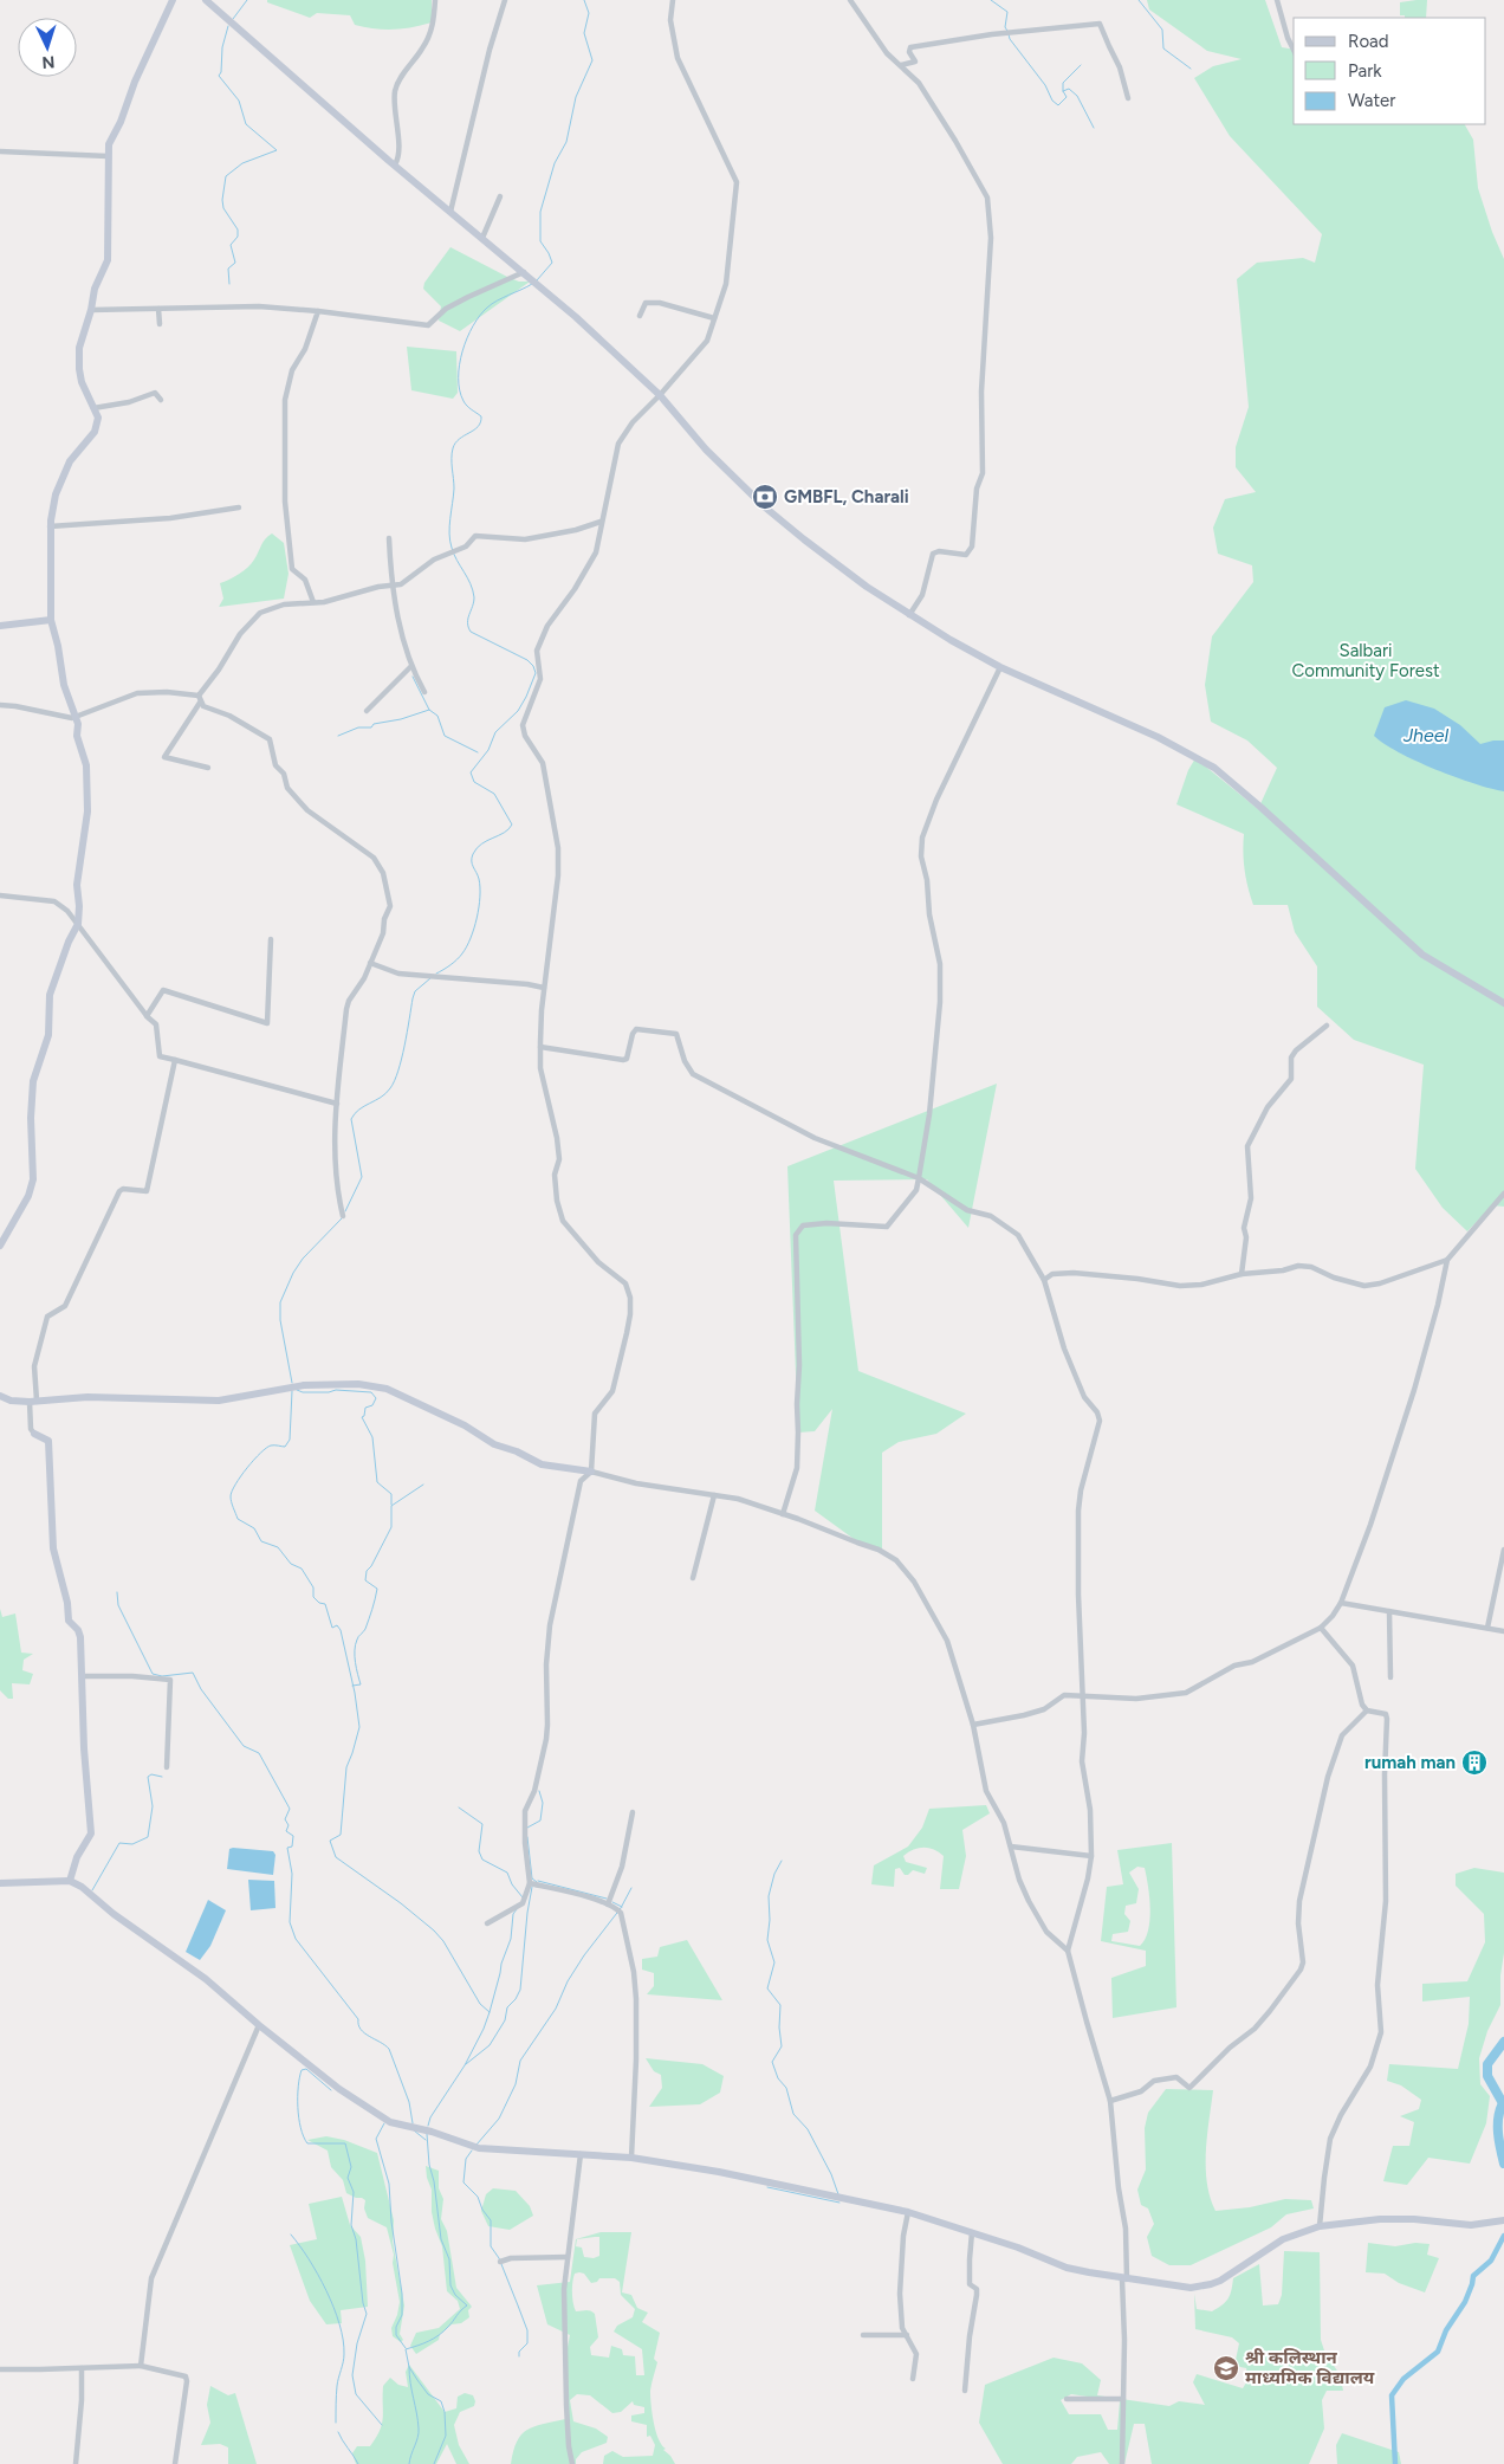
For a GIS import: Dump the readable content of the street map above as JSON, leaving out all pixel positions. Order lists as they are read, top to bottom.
{
  "water": ["Jheel"],
  "parks": ["Salbari Community Forest"],
  "places": {
    "bank": ["GMBFL, Charali"],
    "building": ["rumah man"],
    "school or university": ["श्री कलिस्थान माध्यमिक विद्यालय"]
  },
  "legend": ["Road", "Park", "Water"],
  "north": "bottom"
}
